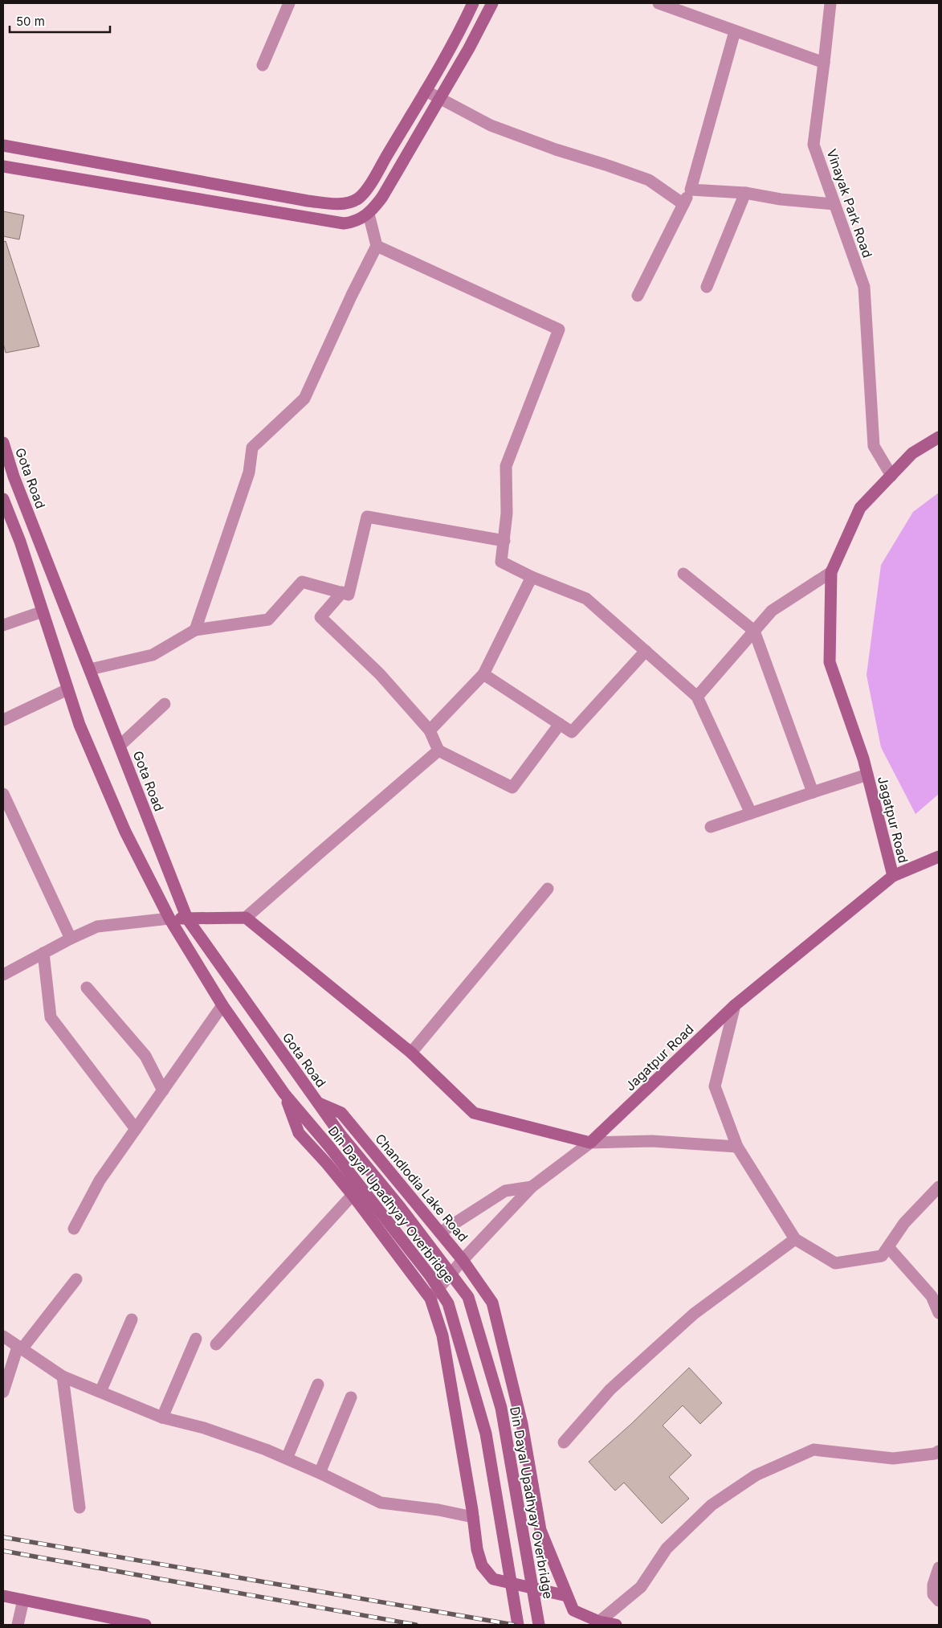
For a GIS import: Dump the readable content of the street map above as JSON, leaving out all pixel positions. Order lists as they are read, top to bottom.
{
  "streets": {
    "street": [
      "Vinayak Park Road",
      "Gota Road",
      "Jagatpur Road",
      "Chandlodia Lake Road",
      "Din Dayal Upadhyay Overbridge"
    ]
  },
  "crossings": [
    ["Vinayak Park Road", "Jagatpur Road"],
    ["Gota Road", "Chandlodia Lake Road"],
    ["Gota Road", "Din Dayal Upadhyay Overbridge"],
    ["Jagatpur Road", "Chandlodia Lake Road"],
    ["Chandlodia Lake Road", "Din Dayal Upadhyay Overbridge"]
  ],
  "scale_bar": "50 m"
}
